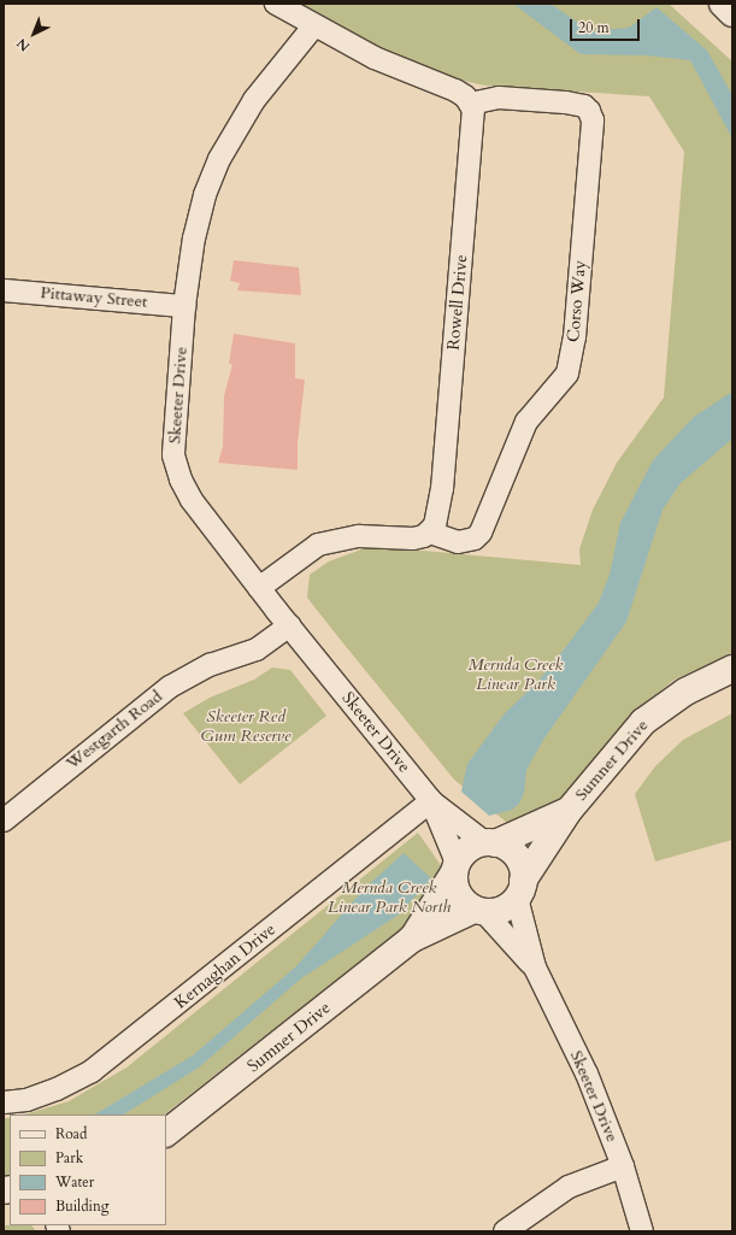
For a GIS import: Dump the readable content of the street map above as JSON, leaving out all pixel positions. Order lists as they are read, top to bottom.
{
  "streets": {
    "street": [
      "Pittaway Street",
      "Corso Way",
      "Rowell Drive",
      "Skeeter Drive",
      "Westgarth Road",
      "Sumner Drive",
      "Kernaghan Drive"
    ]
  },
  "crossings": [
    ["Pittaway Street", "Skeeter Drive"],
    ["Corso Way", "Rowell Drive"],
    ["Skeeter Drive", "Westgarth Road"],
    ["Skeeter Drive", "Sumner Drive"],
    ["Skeeter Drive", "Kernaghan Drive"]
  ],
  "parks": ["Mernda Creek Linear Park", "Skeeter Red Gum Reserve", "Mernda Creek Linear Park North"],
  "legend": [
    "Road",
    "Park",
    "Water",
    "Building"
  ],
  "scale_bar": "20 m",
  "north": "bottom left"
}
